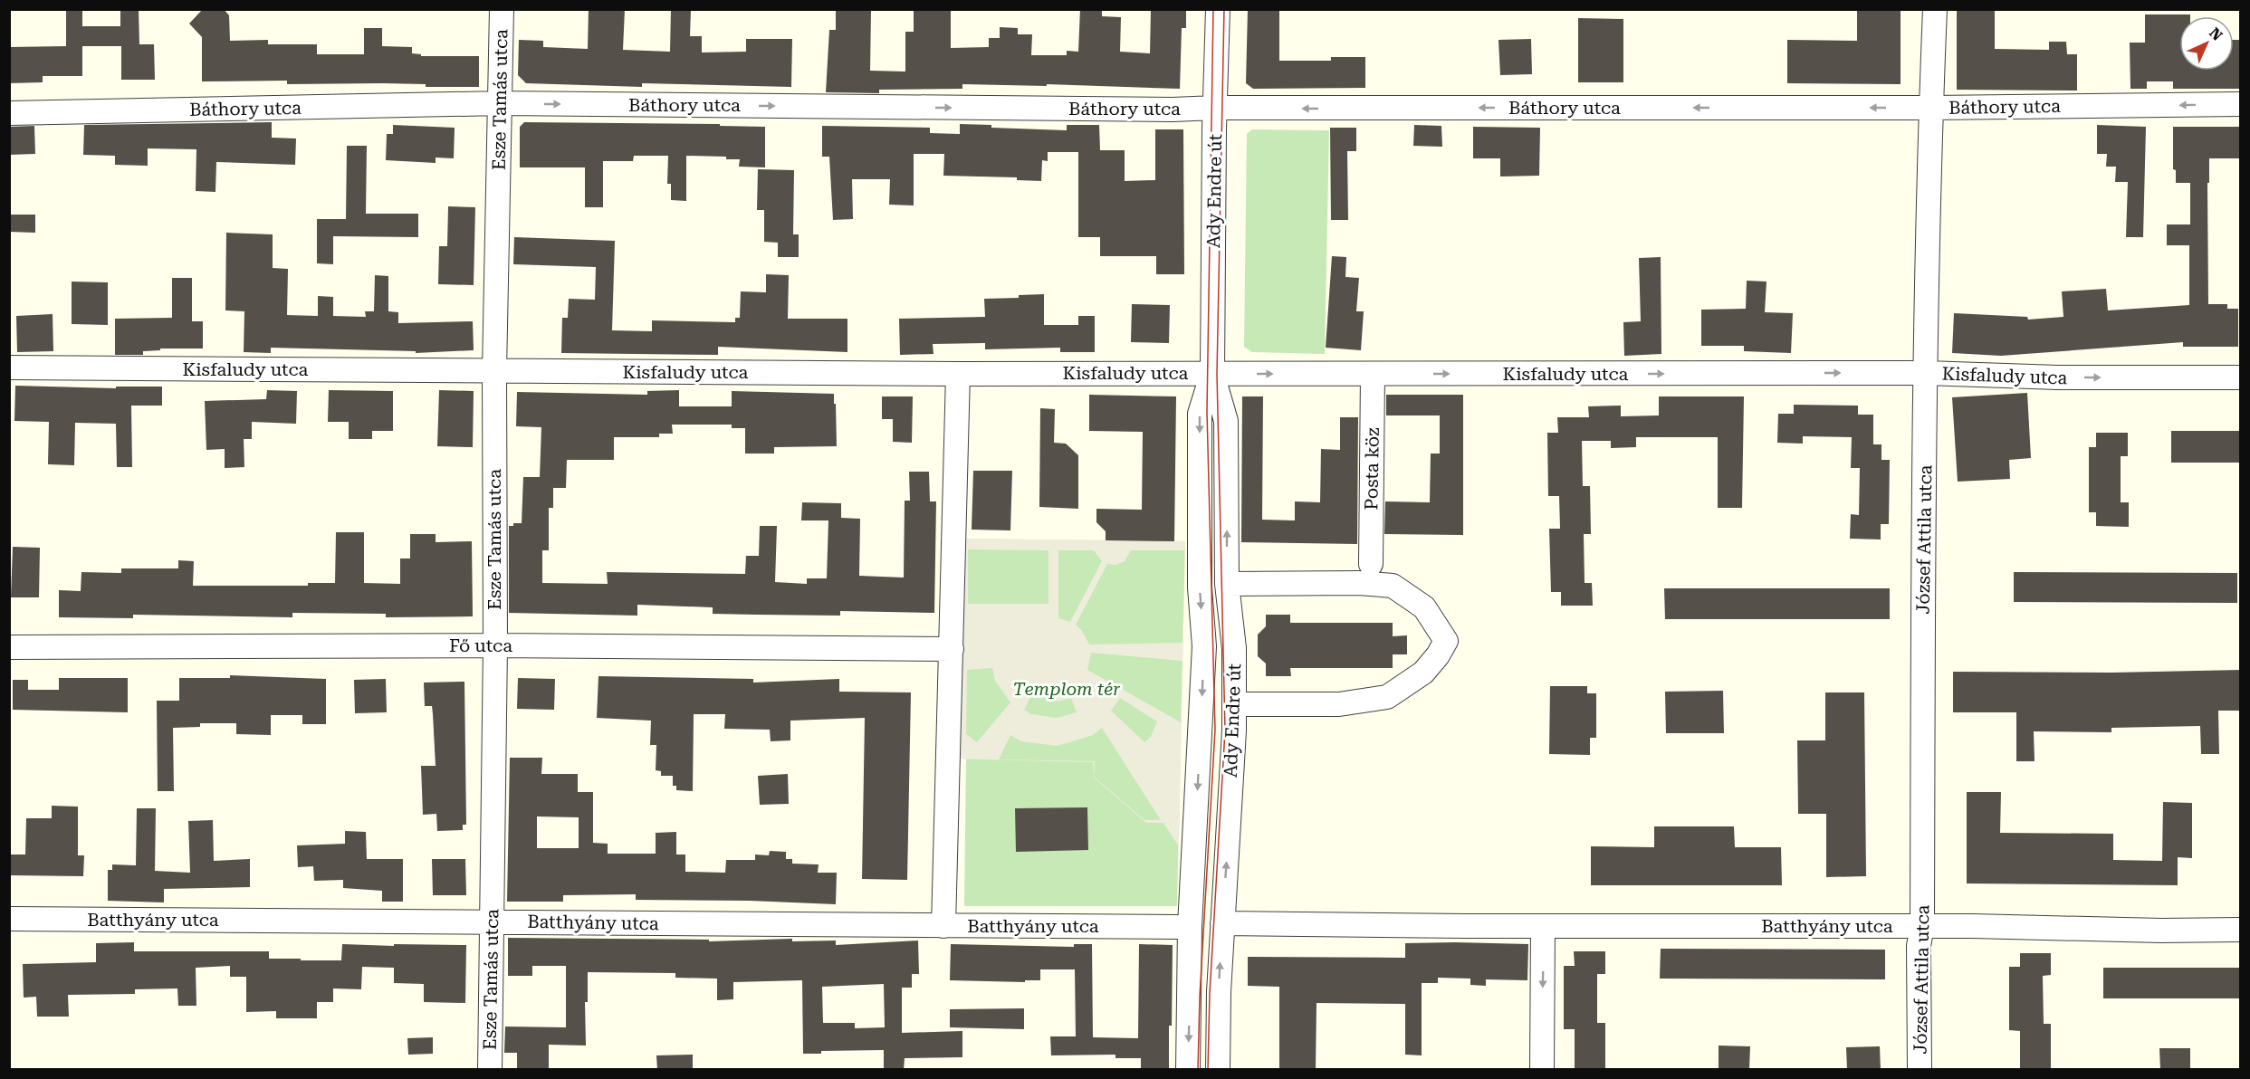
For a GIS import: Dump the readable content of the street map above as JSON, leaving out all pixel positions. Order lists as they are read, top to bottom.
{
  "streets": {
    "street": [
      "Esze Tamás utca",
      "Báthory utca",
      "Ady Endre út",
      "Kisfaludy utca",
      "Posta köz",
      "József Attila utca",
      "Fő utca",
      "Batthyány utca"
    ]
  },
  "crossings": [
    ["Esze Tamás utca", "Báthory utca"],
    ["Esze Tamás utca", "Kisfaludy utca"],
    ["Esze Tamás utca", "Fő utca"],
    ["Esze Tamás utca", "Batthyány utca"],
    ["Báthory utca", "Ady Endre út"],
    ["Báthory utca", "József Attila utca"],
    ["Ady Endre út", "Kisfaludy utca"],
    ["Ady Endre út", "Batthyány utca"],
    ["Kisfaludy utca", "Posta köz"],
    ["Kisfaludy utca", "József Attila utca"],
    ["József Attila utca", "Batthyány utca"]
  ],
  "one_way": ["Kisfaludy utca"],
  "parks": ["Templom tér"],
  "north": "top right"
}
